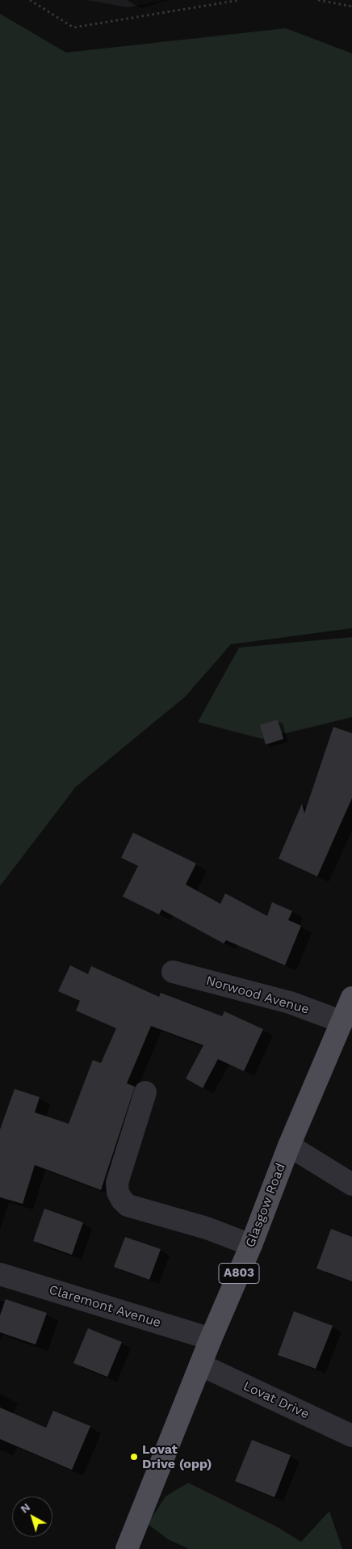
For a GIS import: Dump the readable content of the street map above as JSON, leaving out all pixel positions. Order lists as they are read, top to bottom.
{
  "streets": {
    "main road": ["Glasgow Road", "A803"],
    "street": ["Norwood Avenue", "Claremont Avenue", "Lovat Drive"]
  },
  "crossings": [
    ["Norwood Avenue", "Glasgow Road"],
    ["Glasgow Road", "Claremont Avenue"],
    ["Glasgow Road", "Lovat Drive"]
  ],
  "places": ["Lovat Drive (opp)"],
  "north": "top left"
}
